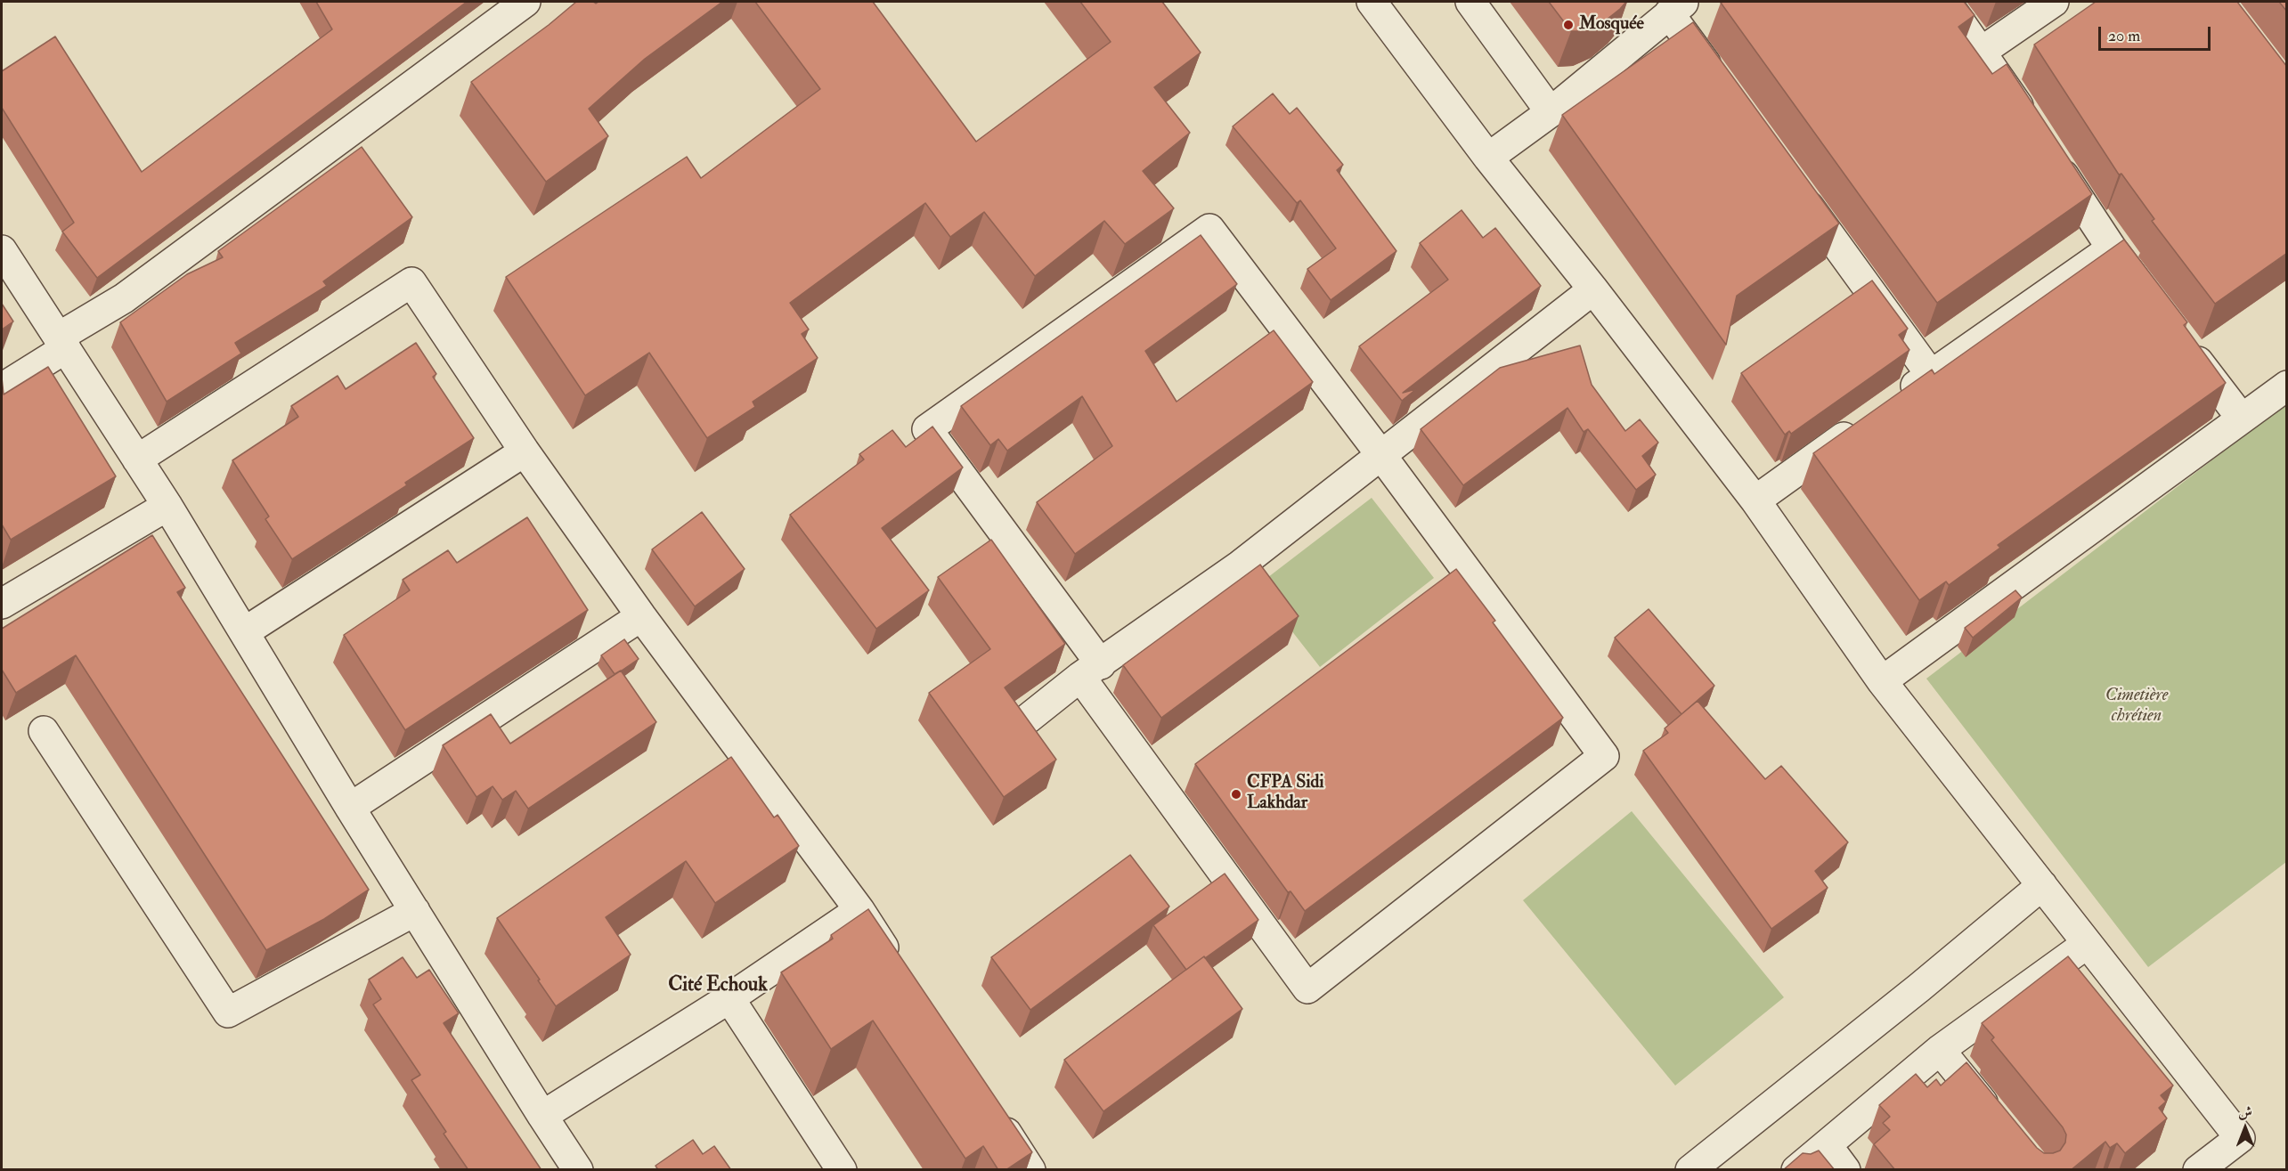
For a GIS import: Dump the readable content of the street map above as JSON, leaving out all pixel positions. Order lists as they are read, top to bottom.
{
  "districts": ["Cité Echouk"],
  "parks": ["Cimetière chrétien"],
  "places": ["Mosquée", "CFPA Sidi Lakhdar"],
  "scale_bar": "20 m",
  "north": "top"
}
